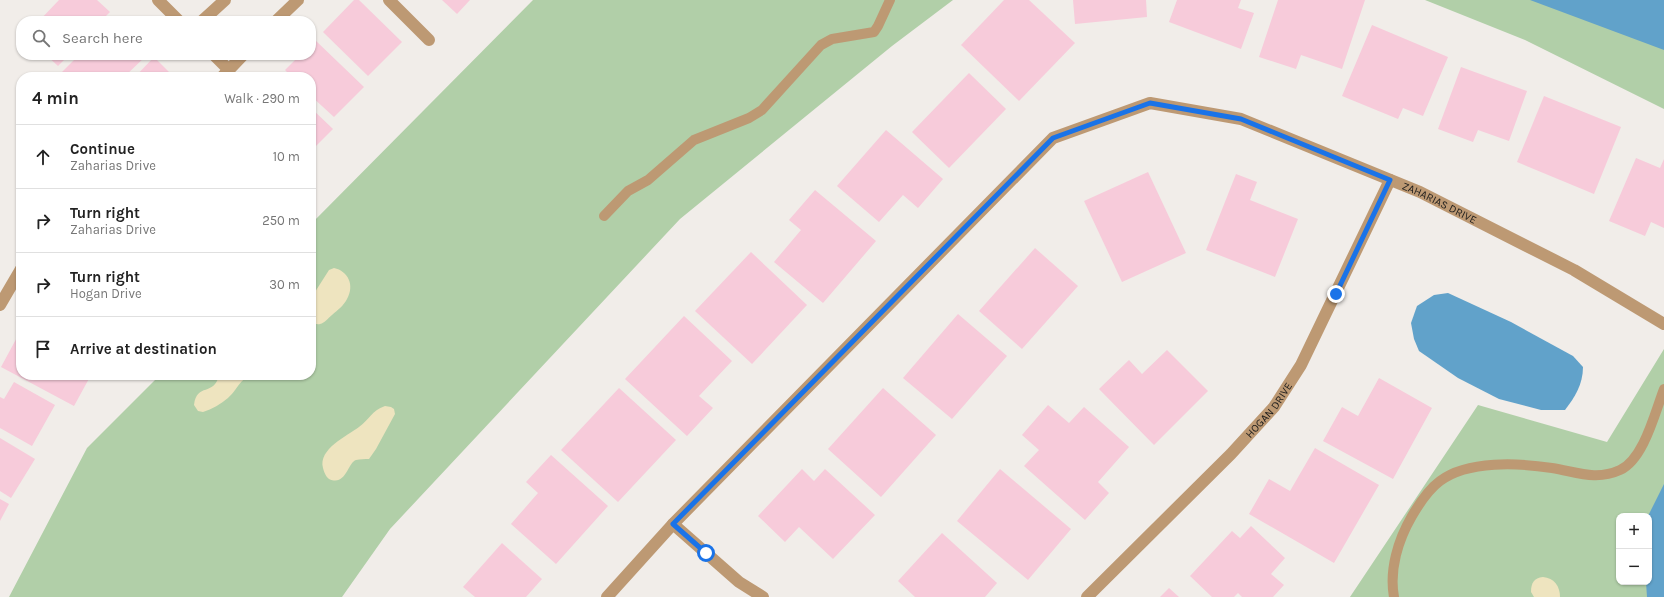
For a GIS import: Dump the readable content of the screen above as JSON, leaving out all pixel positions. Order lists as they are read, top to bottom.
{
  "streets": {
    "street": ["ZAHARIAS DRIVE", "HOGAN DRIVE"]
  },
  "crossings": [
    ["ZAHARIAS DRIVE", "HOGAN DRIVE"]
  ],
  "page": {
    "search": "Search here",
    "heading": ["4 min", "Walk · 290 m"],
    "list": [
      ["Continue", "Zaharias Drive", "10 m"],
      ["Turn right", "Zaharias Drive", "250 m"],
      ["Turn right", "Hogan Drive", "30 m"],
      "Arrive at destination"
    ],
    "map_buttons": ["+", "−"]
  }
}
